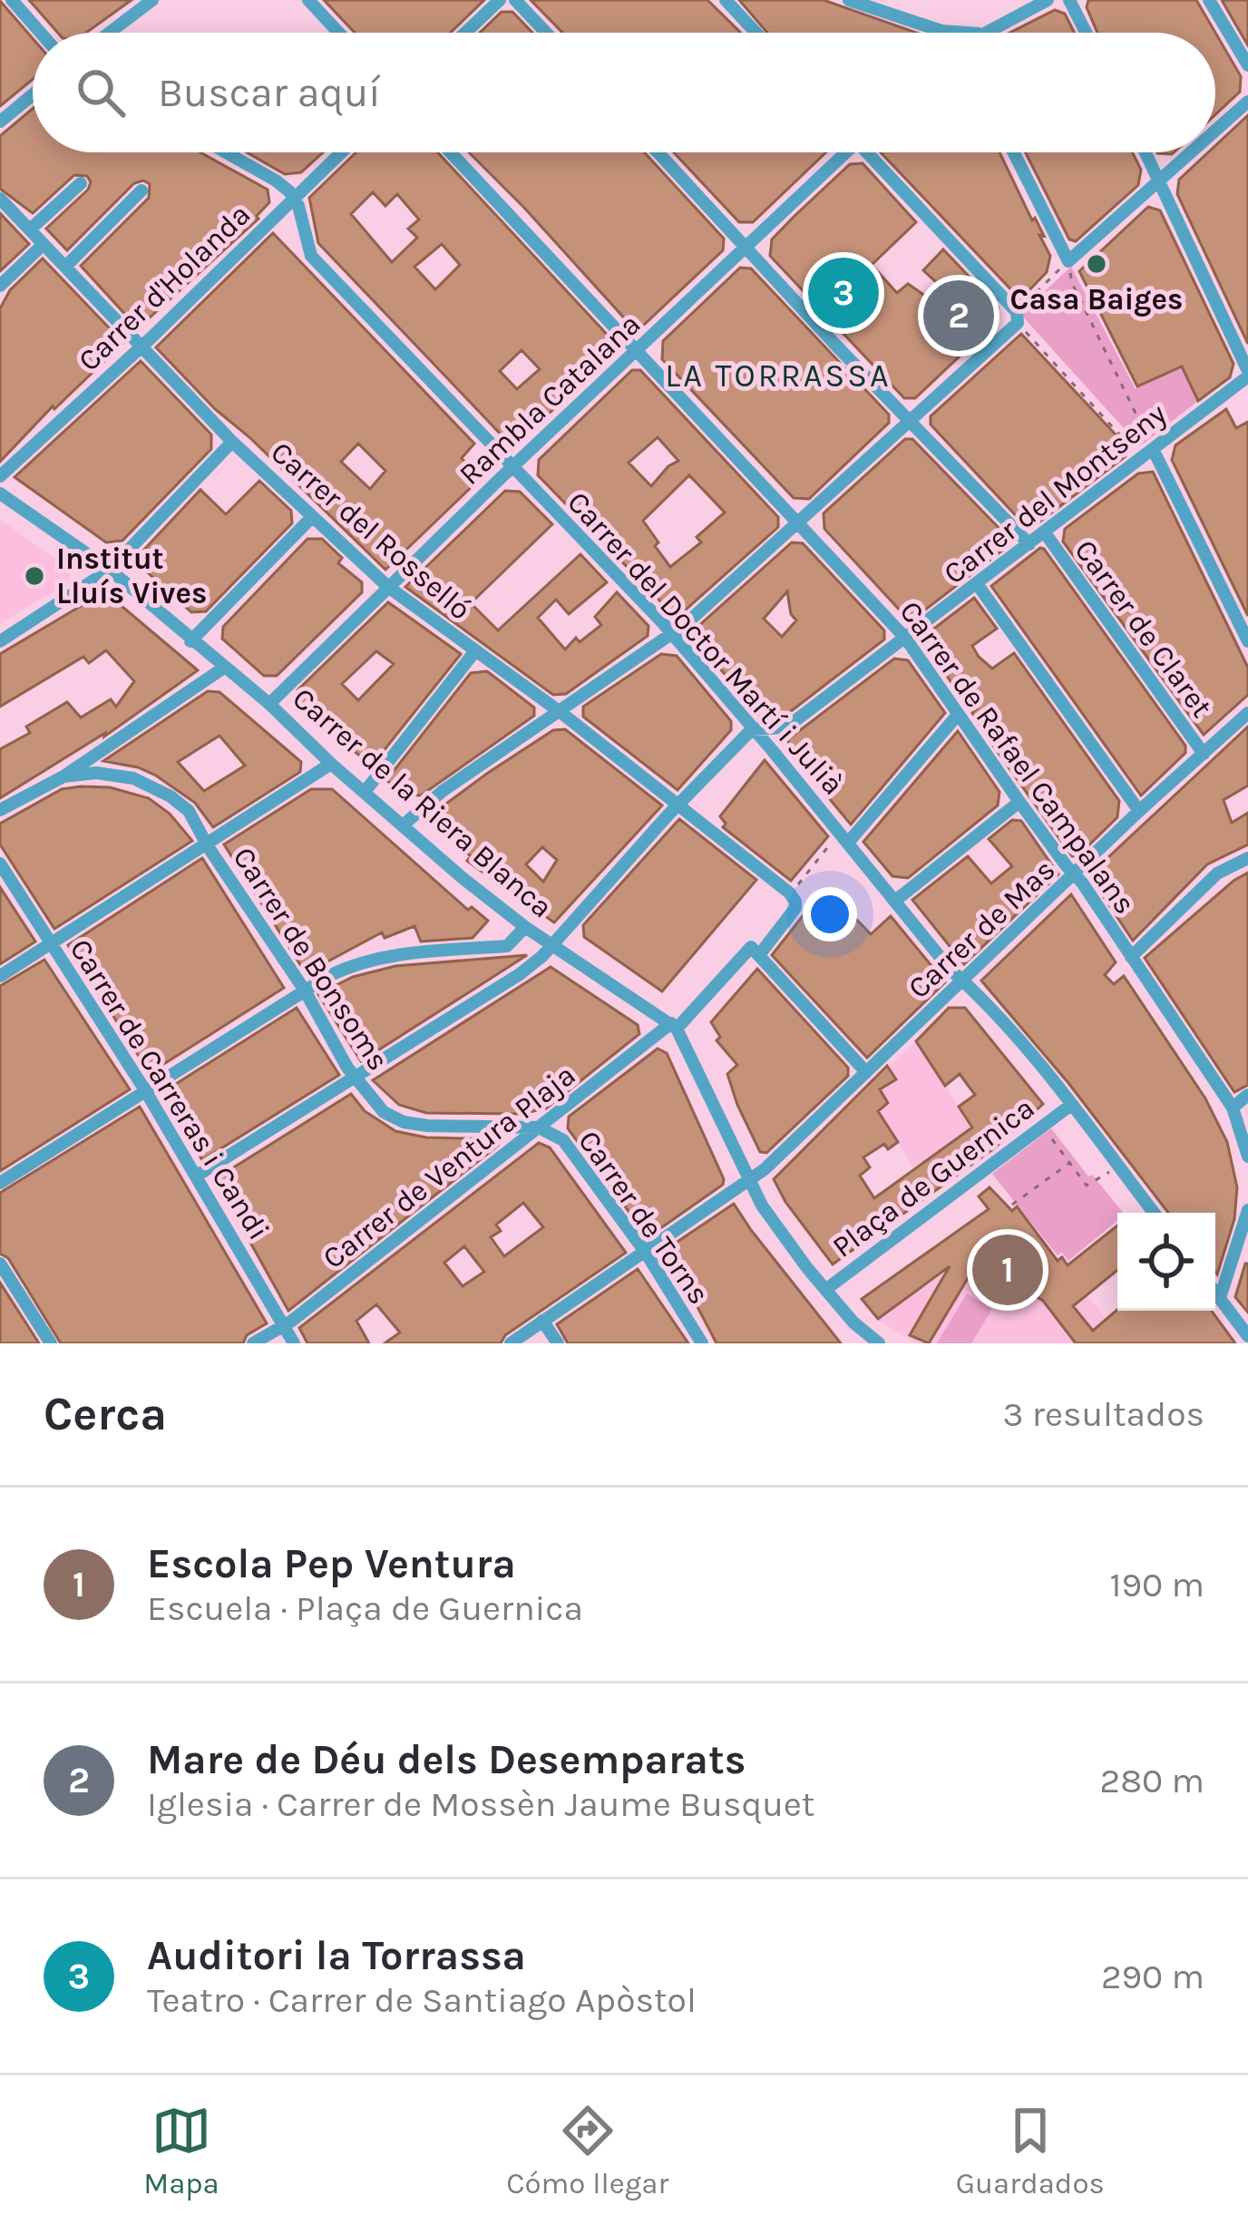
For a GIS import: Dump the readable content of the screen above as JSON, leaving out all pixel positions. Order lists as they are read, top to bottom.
{
  "streets": {
    "street": [
      "Carrer d'Holanda",
      "Rambla Catalana",
      "Carrer del Montseny",
      "Carrer del Rosselló",
      "Carrer de Claret",
      "Carrer del Doctor Martí i Julià",
      "Carrer de Rafael Campalans",
      "Carrer de la Riera Blanca",
      "Carrer de Mas",
      "Carrer de Bonsoms",
      "Carrer de Carreras i Candi",
      "Carrer de Ventura Plaja",
      "Plaça de Guernica",
      "Carrer de Torns"
    ]
  },
  "crossings": [
    ["Carrer d'Holanda", "Carrer del Rosselló"],
    ["Carrer d'Holanda", "Carrer del Doctor Martí i Julià"],
    ["Rambla Catalana", "Carrer del Rosselló"],
    ["Rambla Catalana", "Carrer del Doctor Martí i Julià"],
    ["Rambla Catalana", "Carrer de Rafael Campalans"],
    ["Rambla Catalana", "Carrer de la Riera Blanca"],
    ["Carrer del Montseny", "Carrer de Claret"],
    ["Carrer del Montseny", "Carrer del Doctor Martí i Julià"],
    ["Carrer del Montseny", "Carrer de Rafael Campalans"],
    ["Carrer de Claret", "Carrer de Mas"],
    ["Carrer del Doctor Martí i Julià", "Carrer de Mas"],
    ["Carrer del Doctor Martí i Julià", "Plaça de Guernica"],
    ["Carrer de Rafael Campalans", "Carrer de Mas"],
    ["Carrer de la Riera Blanca", "Carrer de Ventura Plaja"],
    ["Carrer de Mas", "Carrer de Torns"],
    ["Carrer de Bonsoms", "Carrer de Ventura Plaja"],
    ["Carrer de Bonsoms", "Carrer de Torns"],
    ["Carrer de Carreras i Candi", "Carrer de Ventura Plaja"],
    ["Carrer de Ventura Plaja", "Carrer de Torns"]
  ],
  "districts": ["LA TORRASSA"],
  "places": ["Casa Baiges", "Institut Lluís Vives"],
  "page": {
    "search": "Buscar aquí",
    "pins": ["3", "2", "1"],
    "heading": ["Cerca", "3 resultados"],
    "list": [
      {
        "mark": "1",
        "name": "Escola Pep Ventura",
        "note": "Escuela · Plaça de Guernica",
        "value": "190 m"
      },
      {
        "mark": "2",
        "name": "Mare de Déu dels Desemparats",
        "note": "Iglesia · Carrer de Mossèn Jaume Busquet",
        "value": "280 m"
      },
      {
        "mark": "3",
        "name": "Auditori la Torrassa",
        "note": "Teatro · Carrer de Santiago Apòstol",
        "value": "290 m"
      }
    ],
    "nav": ["Mapa", "Cómo llegar", "Guardados"]
  }
}
